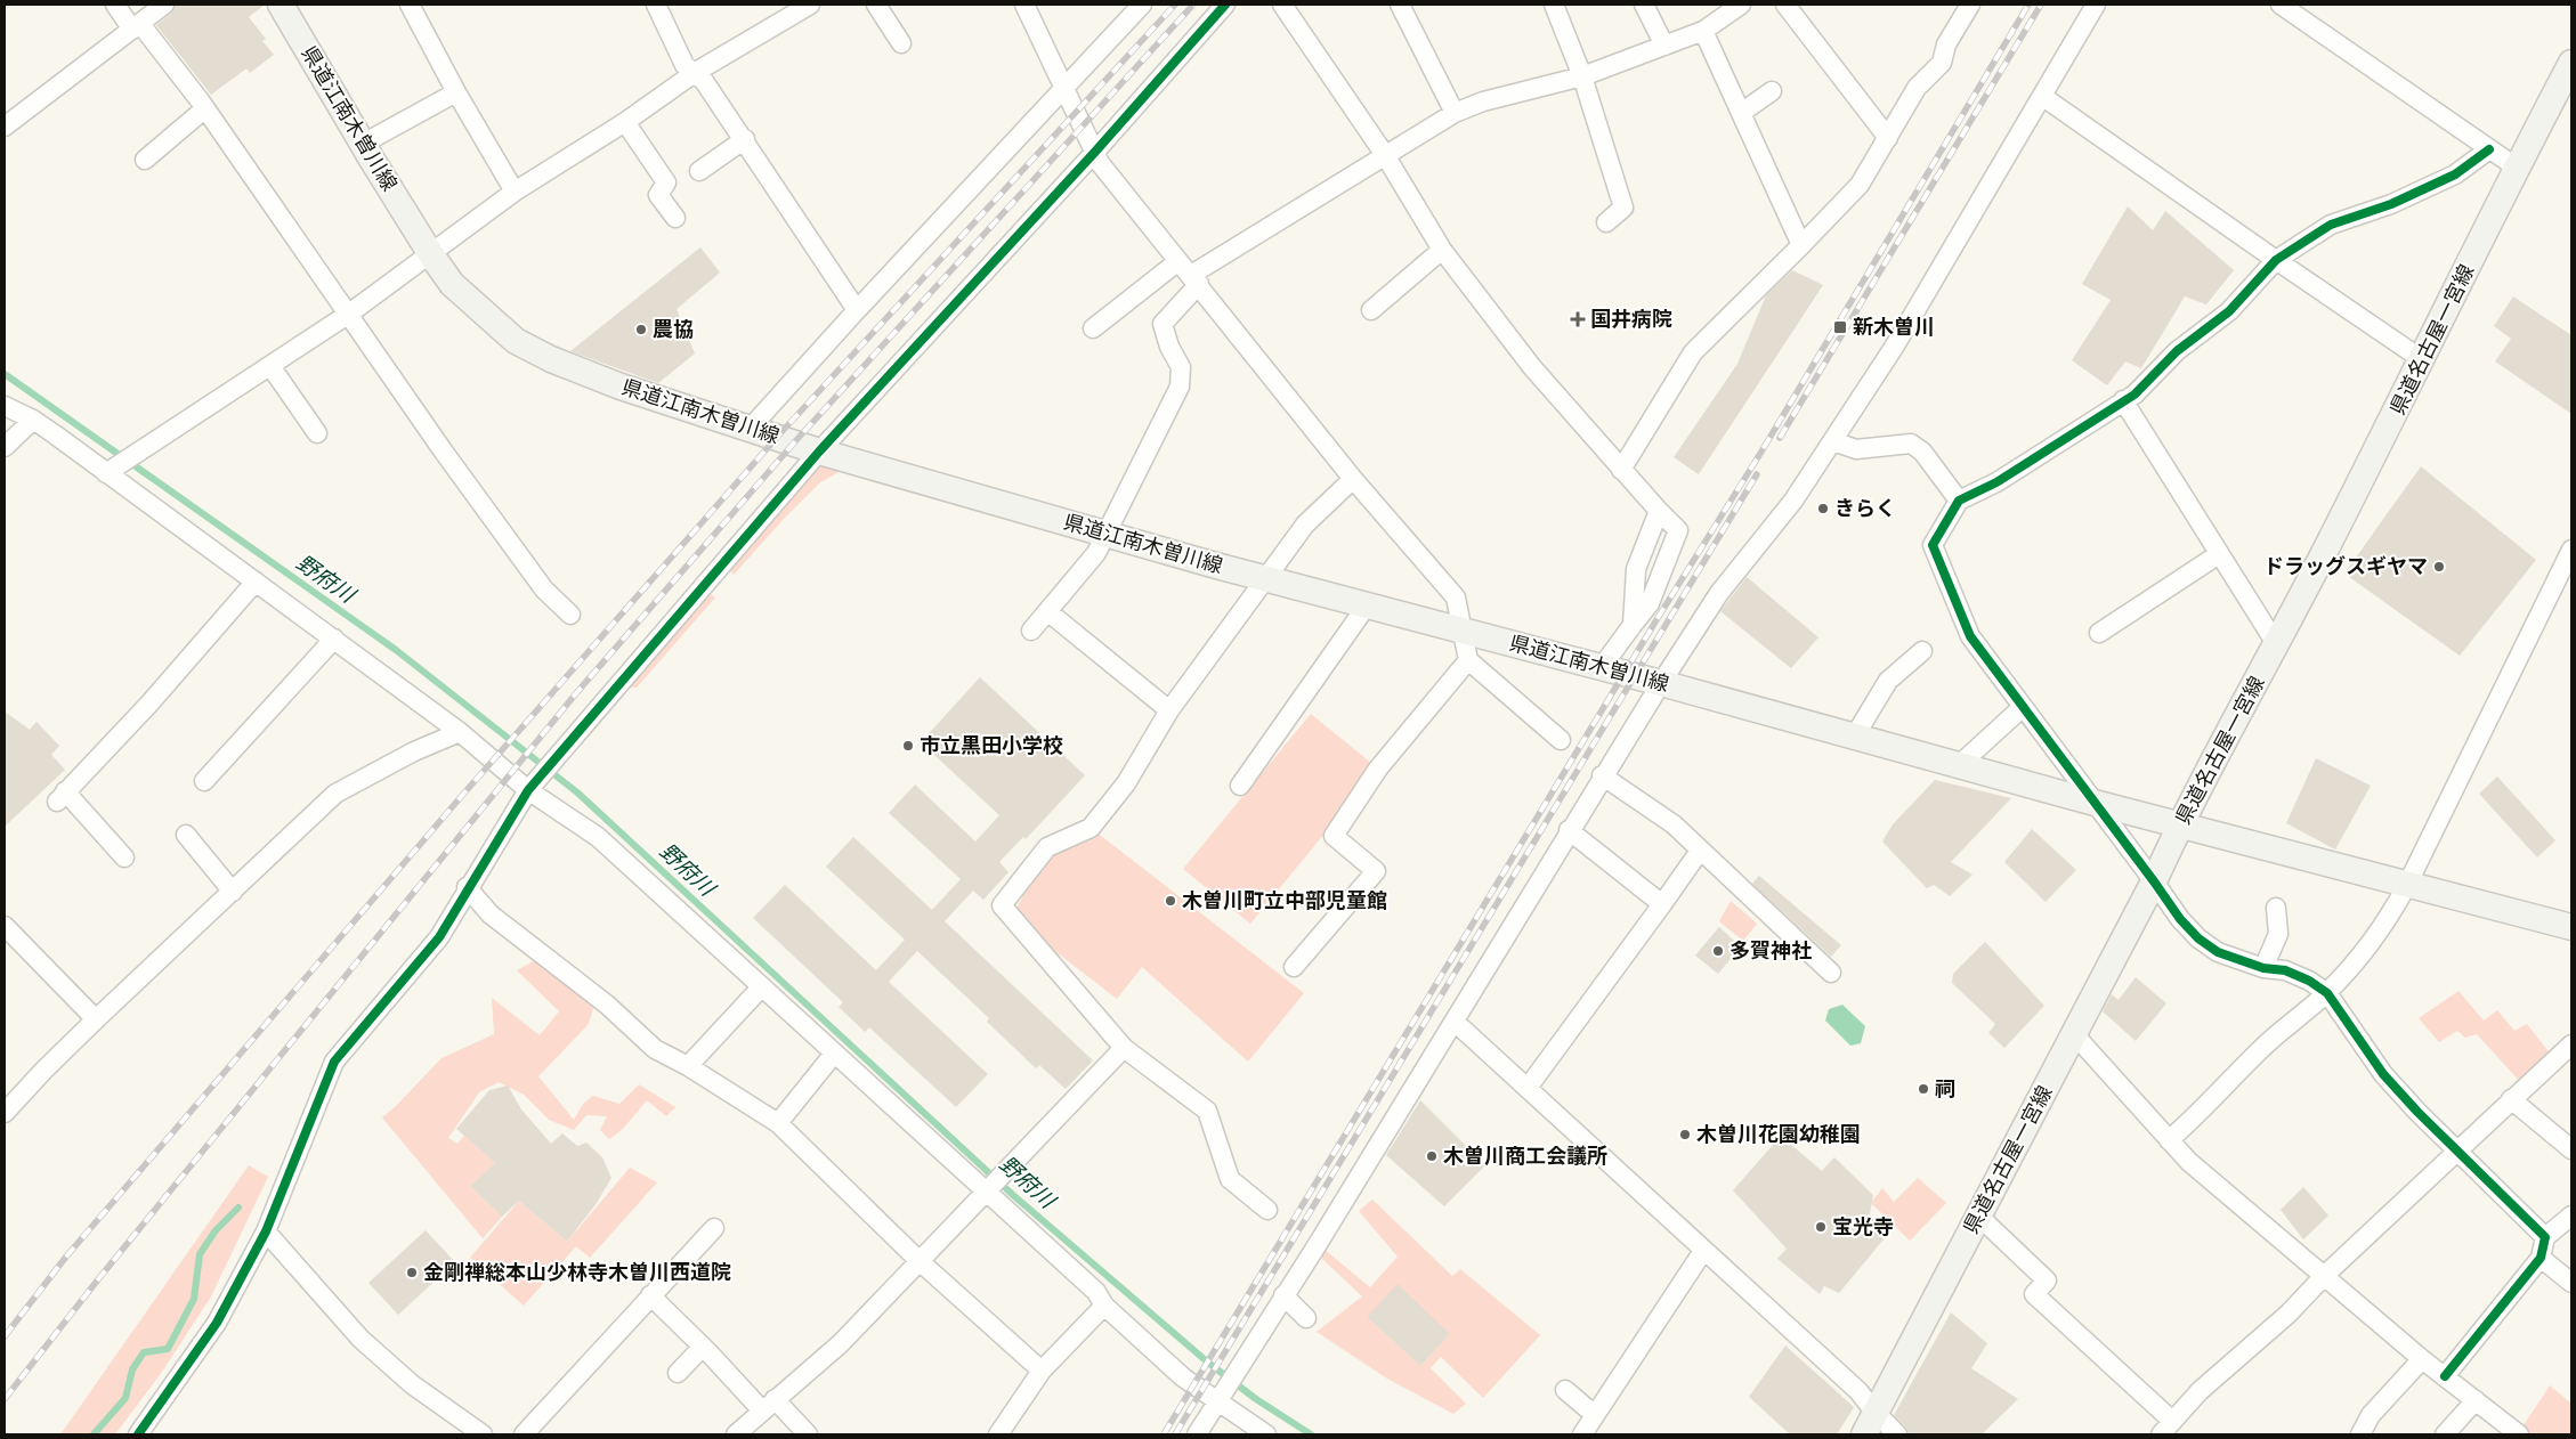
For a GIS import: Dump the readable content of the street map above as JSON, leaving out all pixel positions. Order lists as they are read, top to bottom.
{
  "streets": {
    "main road": ["県道江南木曽川線", "県道名古屋一宮線"]
  },
  "crossings": [
    ["県道江南木曽川線", "県道名古屋一宮線"]
  ],
  "water": ["野府川"],
  "places": {
    "health": ["国井病院"],
    "transit": ["新木曽川"],
    "other": [
      "農協",
      "きらく",
      "ドラッグスギヤマ",
      "市立黒田小学校",
      "木曽川町立中部児童館",
      "多賀神社",
      "祠",
      "木曽川花園幼稚園",
      "木曽川商工会議所",
      "宝光寺",
      "金剛禅総本山少林寺木曽川西道院"
    ]
  }
}
